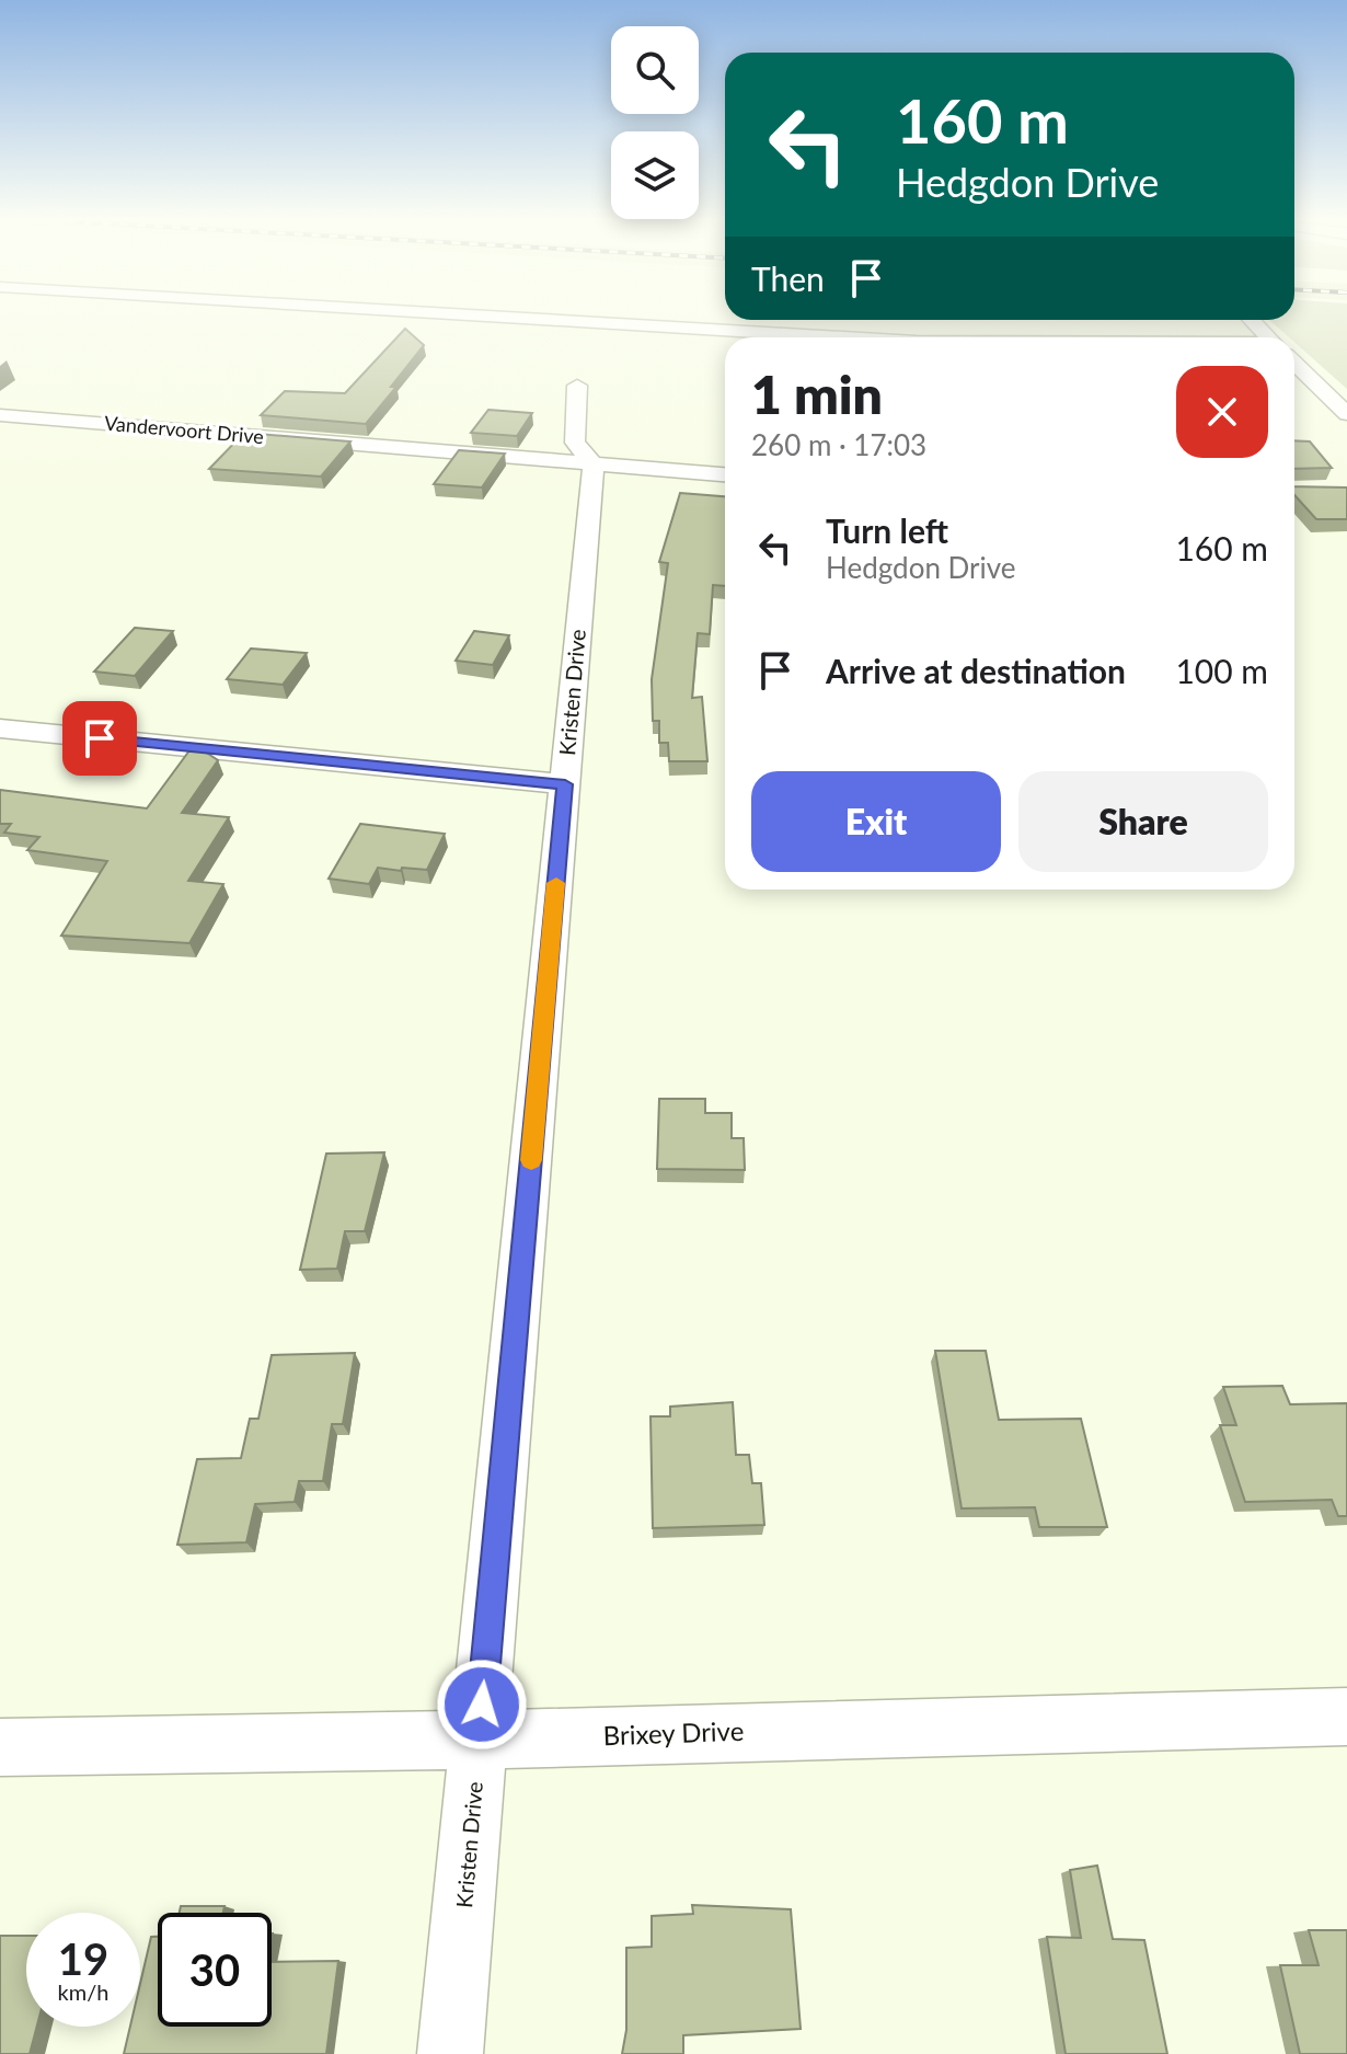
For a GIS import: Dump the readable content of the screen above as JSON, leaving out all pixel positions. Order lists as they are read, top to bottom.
{
  "streets": {
    "street": ["Vandervoort Drive", "Kristen Drive", "Brixey Drive"]
  },
  "crossings": [
    ["Vandervoort Drive", "Kristen Drive"],
    ["Kristen Drive", "Brixey Drive"]
  ],
  "page": {
    "turn": ["160 m", "Hedgdon Drive"],
    "then": "Then",
    "heading": ["1 min", "260 m · 17:03"],
    "list": [
      {
        "name": "Turn left",
        "note": "Hedgdon Drive",
        "value": "160 m"
      },
      {
        "name": "Arrive at destination",
        "value": "100 m"
      }
    ],
    "buttons": ["Exit", "Share"],
    "speed": "19 km/h",
    "limit": "30"
  }
}
